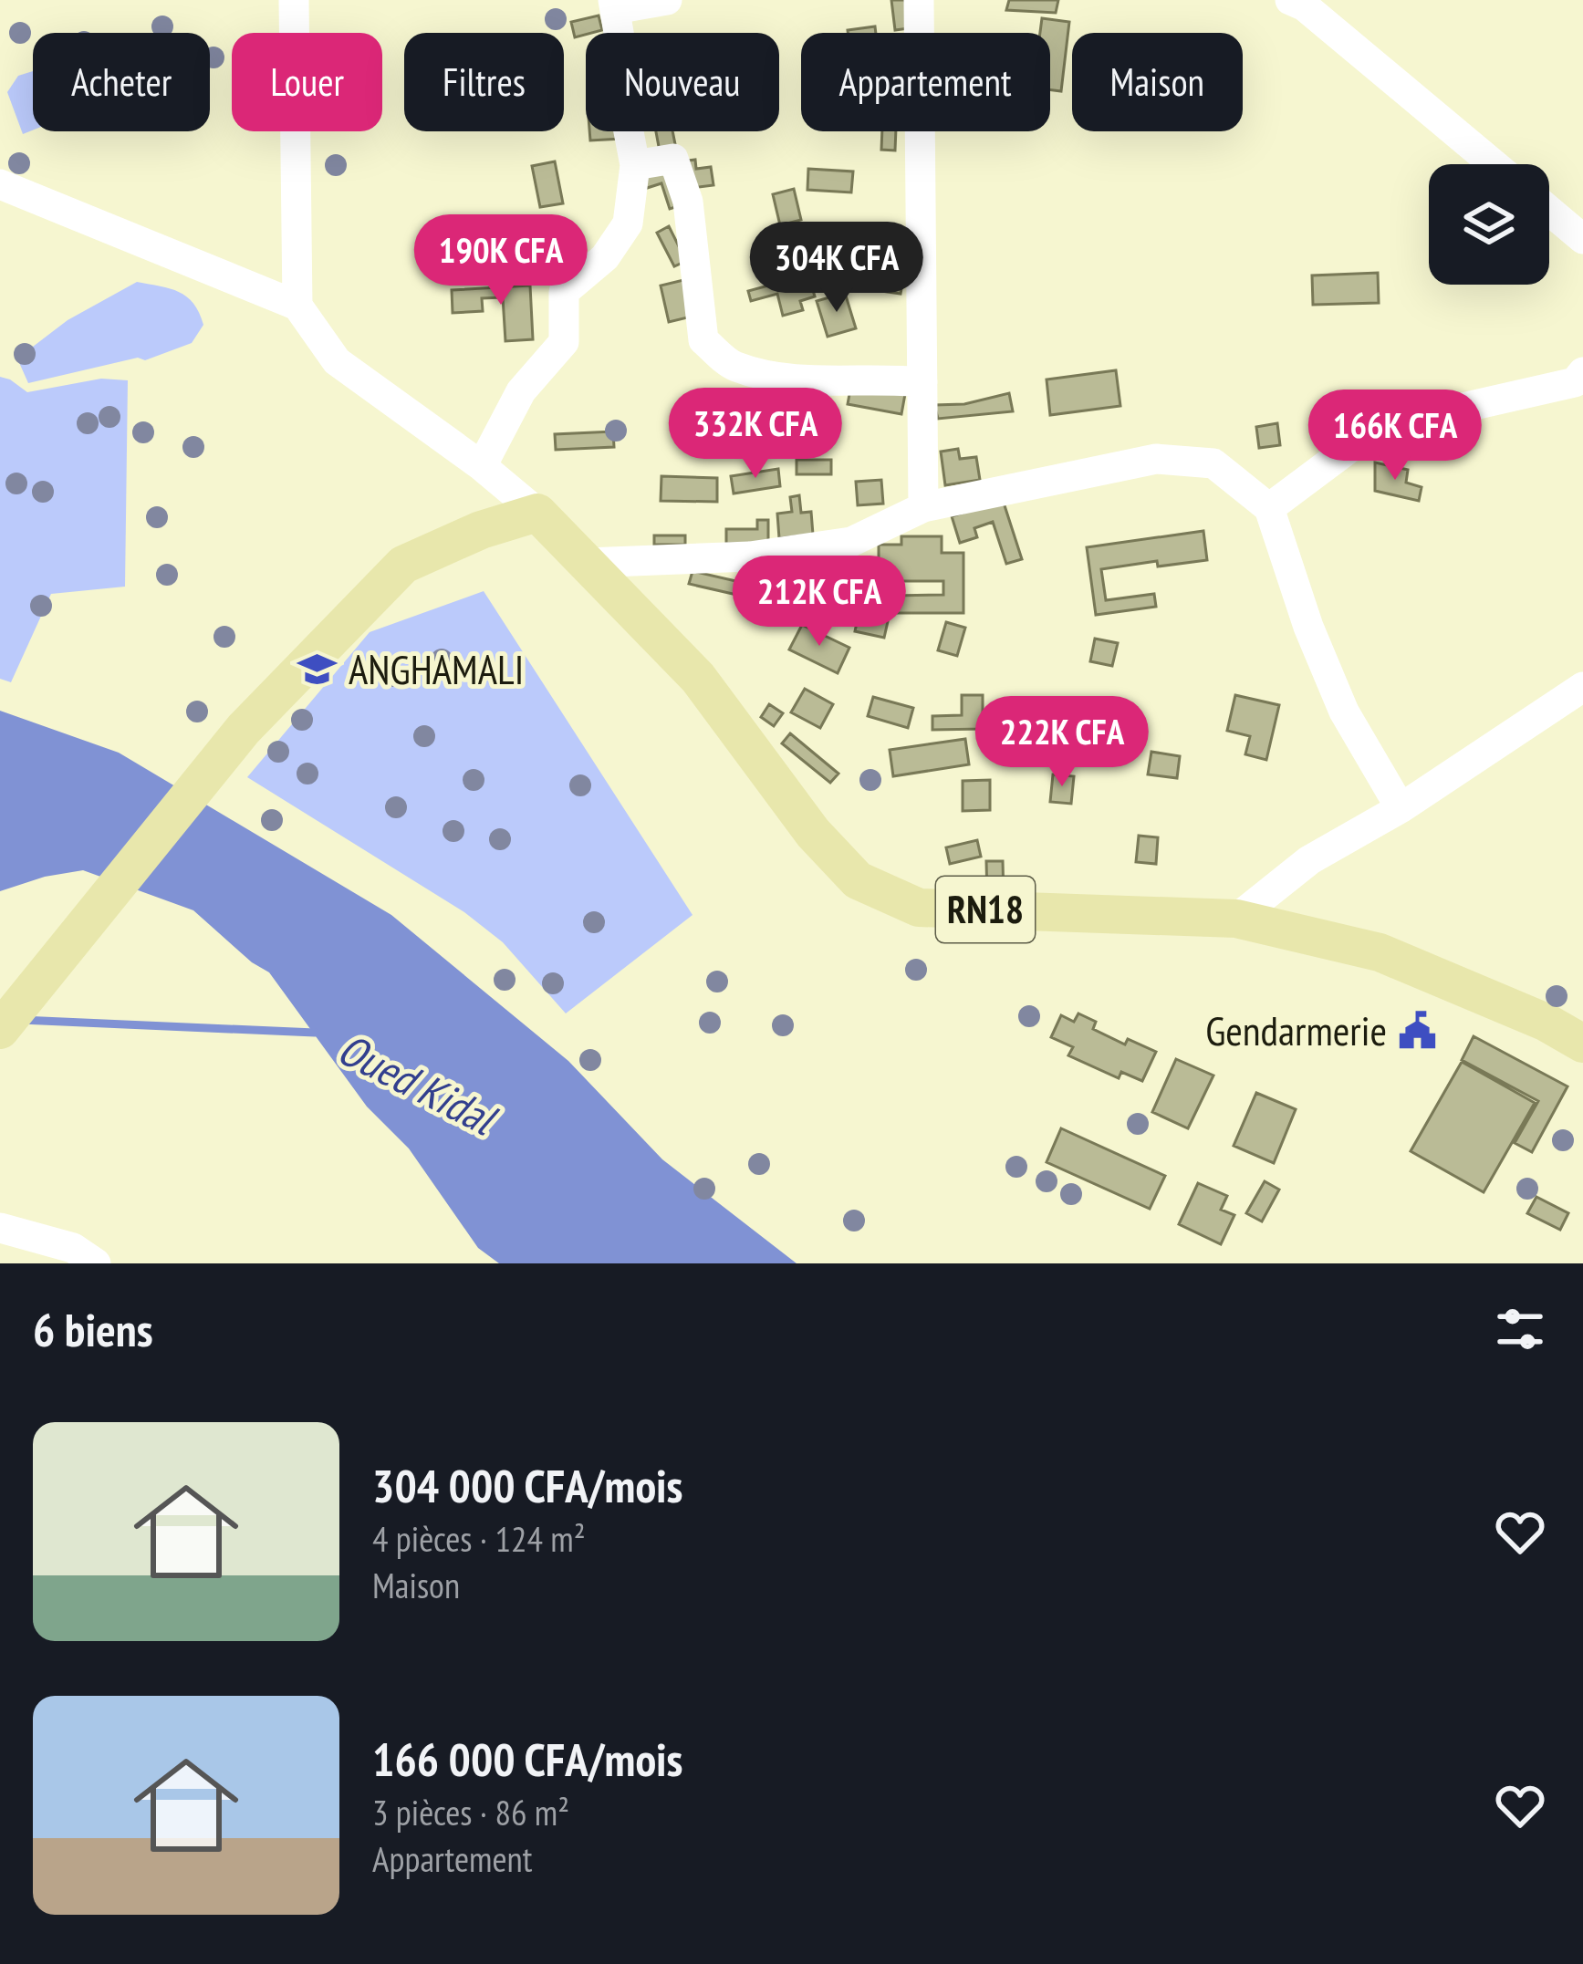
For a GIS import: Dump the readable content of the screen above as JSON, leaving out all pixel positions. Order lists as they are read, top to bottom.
{
  "streets": {
    "main road": ["RN18"]
  },
  "water": ["Oued Kidal"],
  "places": {
    "school or university": ["ANGHAMALI"],
    "public building": ["Gendarmerie"]
  },
  "page": {
    "chip": [
      "Acheter",
      "Louer",
      "Filtres",
      "Nouveau",
      "Appartement",
      "Maison"
    ],
    "price": [
      "190K CFA",
      "304K CFA",
      "332K CFA",
      "166K CFA",
      "212K CFA",
      "222K CFA"
    ],
    "heading": "6 biens",
    "list": [
      {
        "name": "304 000 CFA/mois",
        "note": "4 pièces · 124 m² · Maison"
      },
      {
        "name": "166 000 CFA/mois",
        "note": "3 pièces · 86 m² · Appartement"
      }
    ]
  }
}
